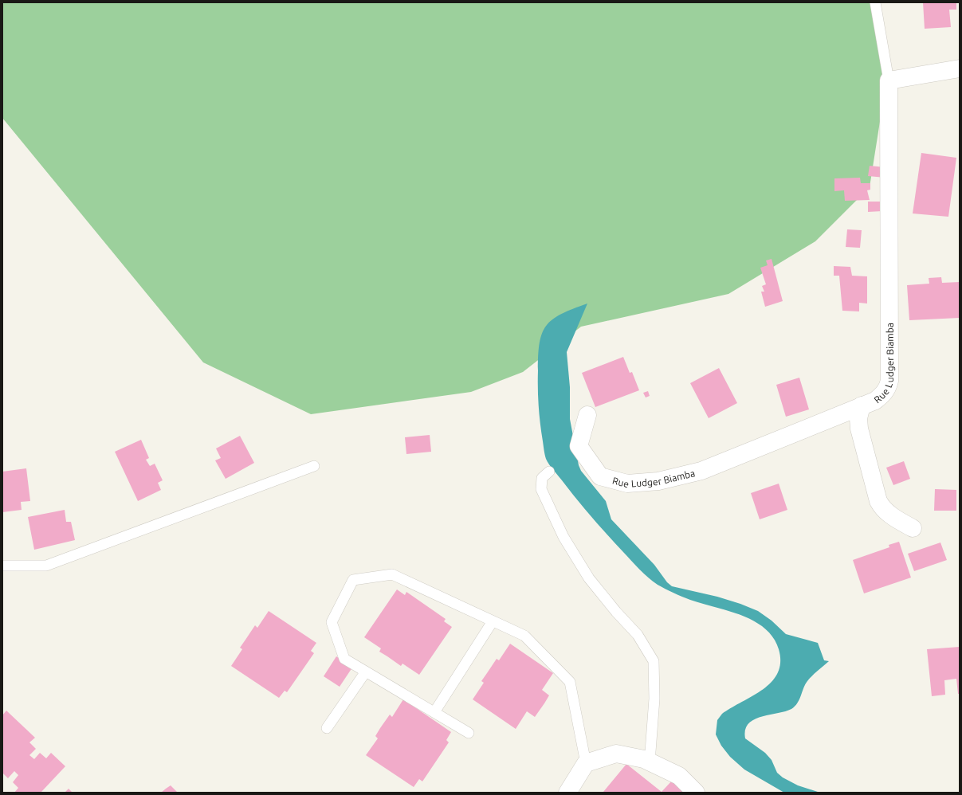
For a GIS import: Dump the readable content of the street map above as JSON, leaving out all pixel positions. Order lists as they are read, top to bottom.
{
  "streets": {
    "street": ["Rue Ludger Biamba"]
  }
}
